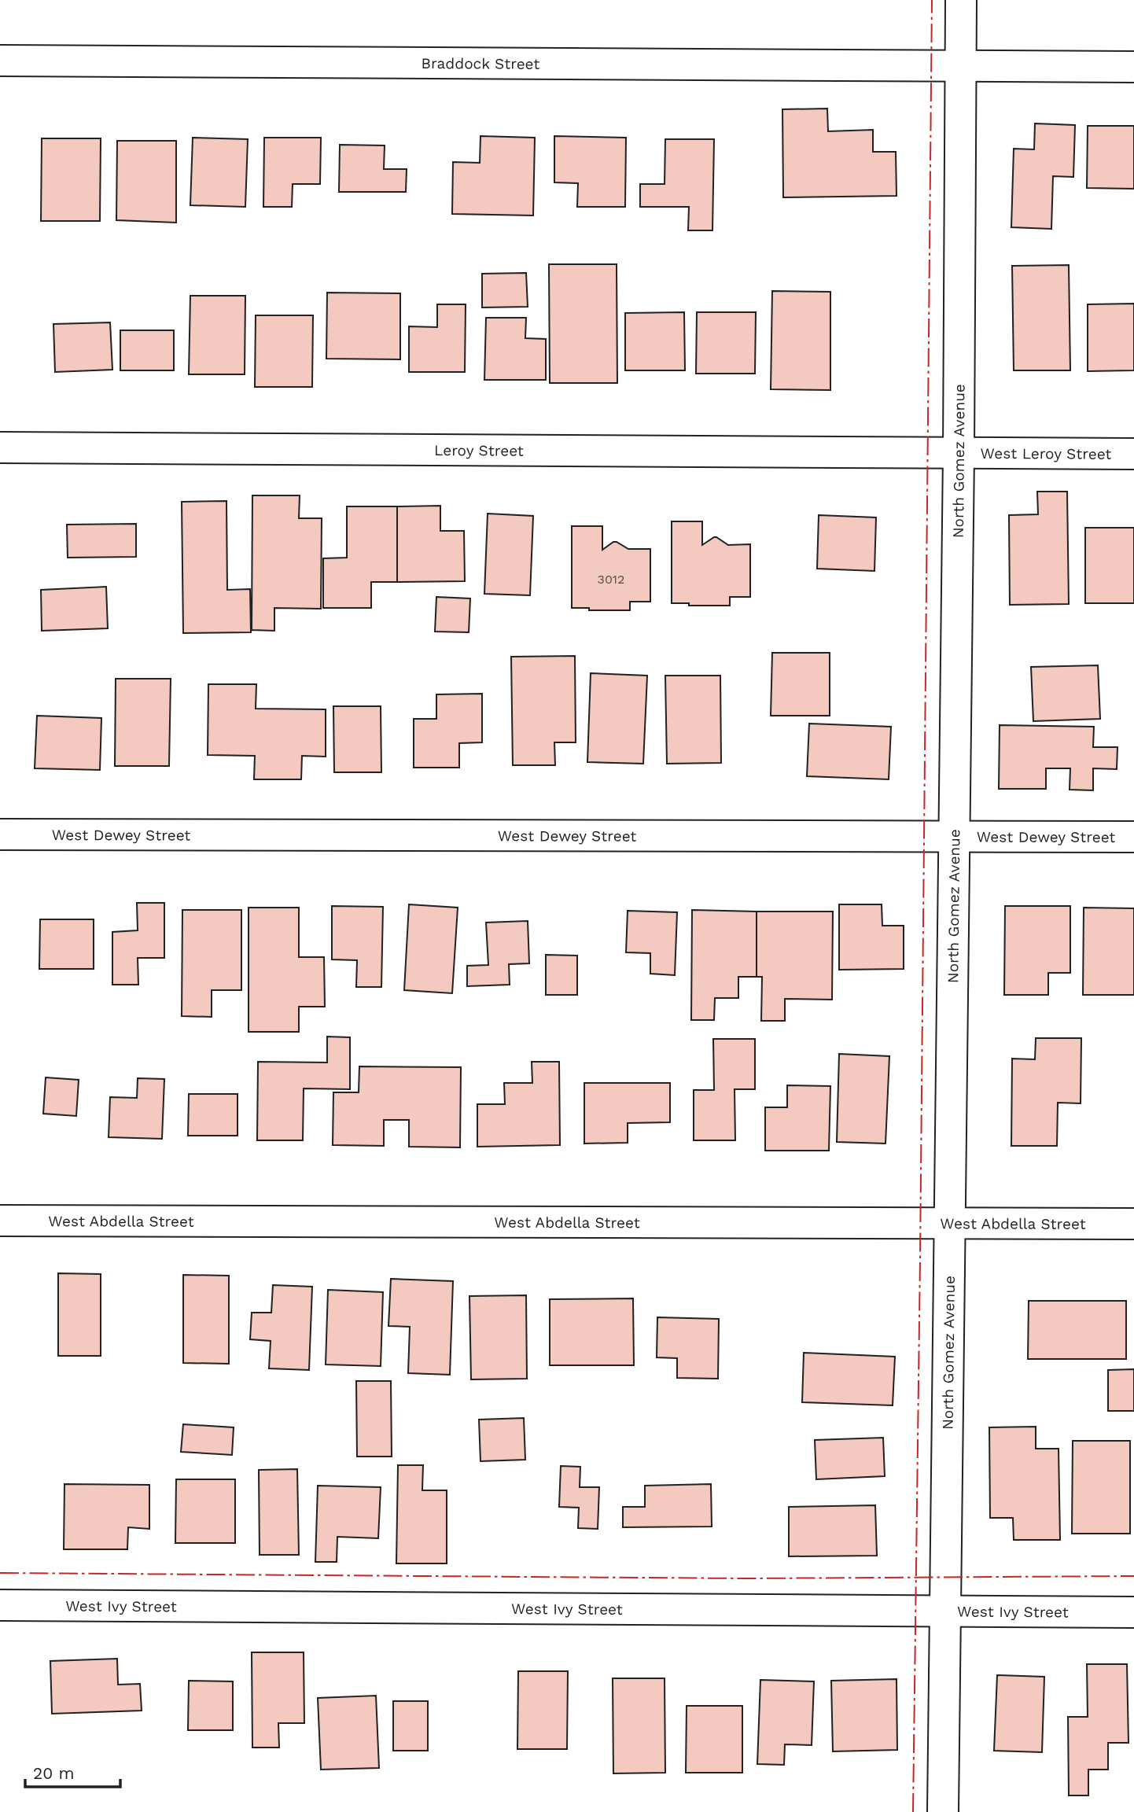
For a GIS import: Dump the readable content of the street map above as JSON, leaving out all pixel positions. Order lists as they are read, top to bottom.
{
  "streets": {
    "street": [
      "Braddock Street",
      "Leroy Street",
      "West Leroy Street",
      "North Gomez Avenue",
      "West Dewey Street",
      "West Abdella Street",
      "West Ivy Street"
    ]
  },
  "crossings": [
    ["Braddock Street", "North Gomez Avenue"],
    ["Leroy Street", "West Leroy Street"],
    ["Leroy Street", "North Gomez Avenue"],
    ["West Leroy Street", "North Gomez Avenue"],
    ["North Gomez Avenue", "West Dewey Street"],
    ["North Gomez Avenue", "West Abdella Street"],
    ["North Gomez Avenue", "West Ivy Street"]
  ],
  "house_numbers": ["3012"],
  "scale_bar": "20 m"
}
